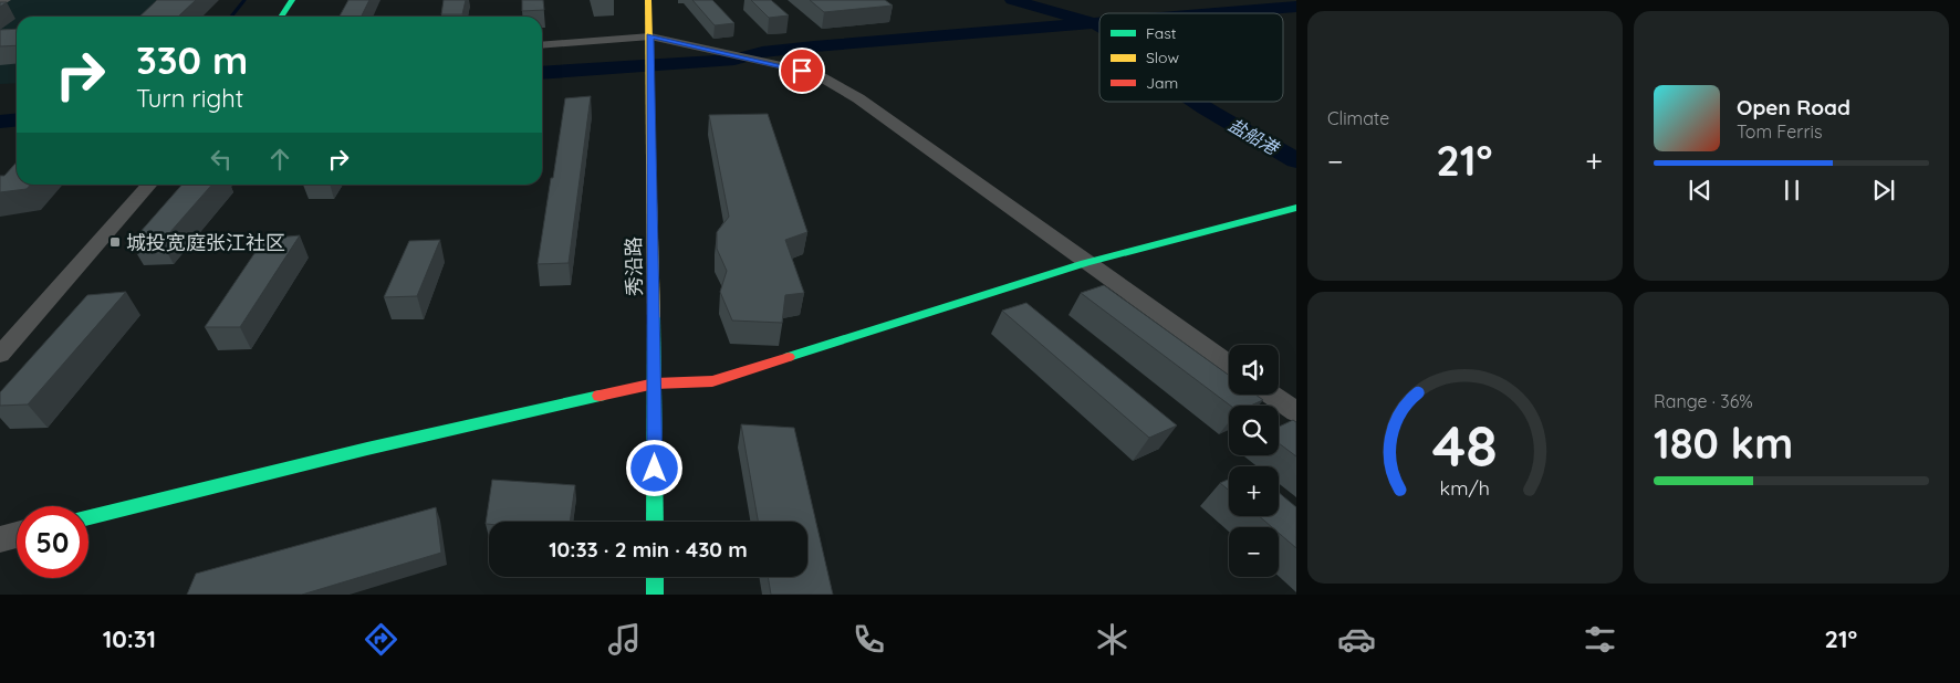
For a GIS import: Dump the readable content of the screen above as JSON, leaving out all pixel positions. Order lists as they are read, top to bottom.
{
  "streets": {
    "street": ["秀沿路"]
  },
  "water": ["盐船港"],
  "places": {
    "transit": ["城投宽庭张江社区"]
  },
  "legend": ["Fast", "Slow", "Jam"],
  "page": {
    "tile": [
      "Climate",
      ["Range · 36%", "180 km"]
    ],
    "turn": ["330 m", "Turn right"],
    "song": ["Open Road", "Tom Ferris"],
    "heat": ["−", "21°", "+"],
    "map_buttons": ["+", "−"],
    "limit": "50",
    "trip": "10:33 · 2 min · 430 m",
    "tabs": ["10:31", "21°"],
    "gauge": ["48", "km/h"]
  }
}
